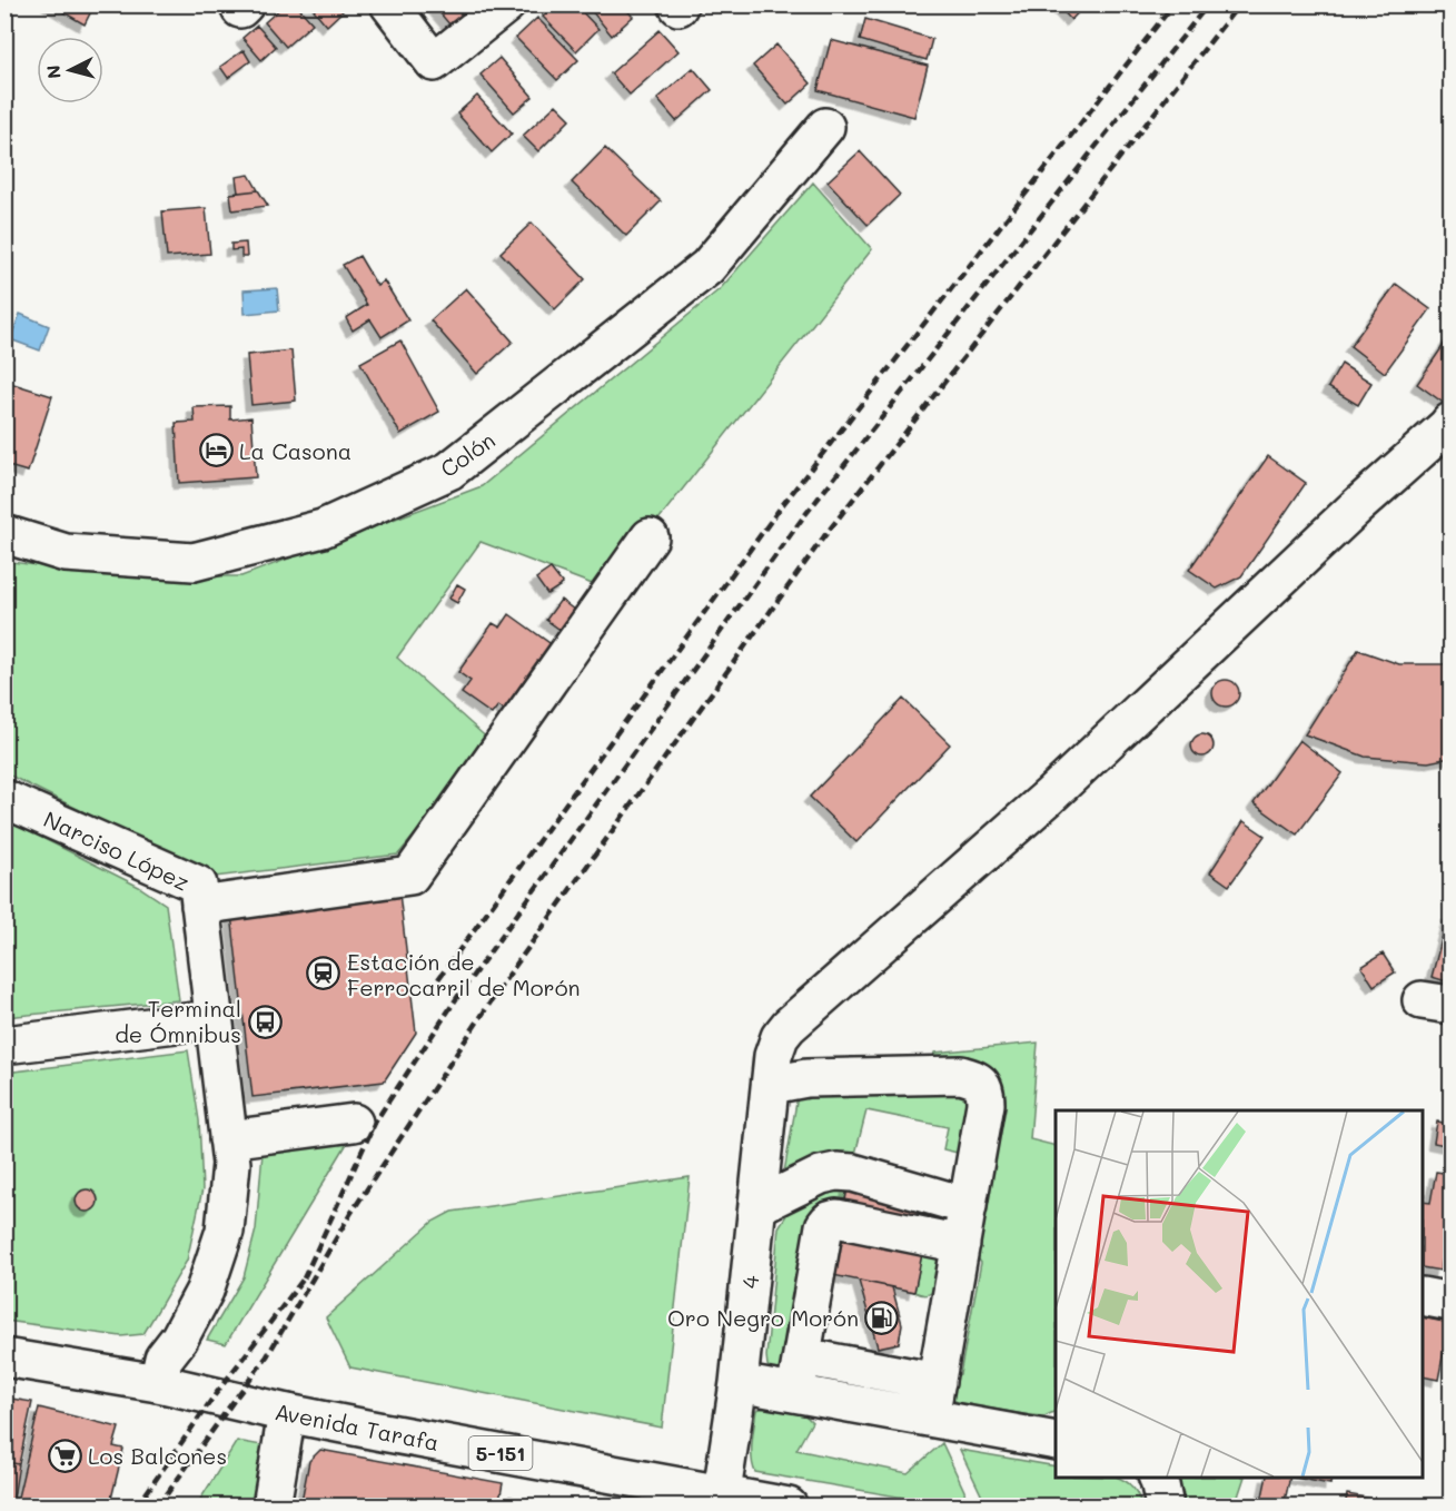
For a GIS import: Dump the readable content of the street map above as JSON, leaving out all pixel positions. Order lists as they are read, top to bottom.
{
  "streets": {
    "street": [
      "Colón",
      "Narciso López",
      "4",
      "Avenida Tarafa",
      "5-151"
    ]
  },
  "crossings": [
    ["Narciso López", "Avenida Tarafa"],
    ["4", "Avenida Tarafa"]
  ],
  "places": {
    "hotel": ["La Casona"],
    "station": ["Estación de Ferrocarril de Morón"],
    "bus stop": ["Terminal de Ómnibus"],
    "fuel station": ["Oro Negro Morón"],
    "supermarket": ["Los Balcones"]
  },
  "north": "left"
}
